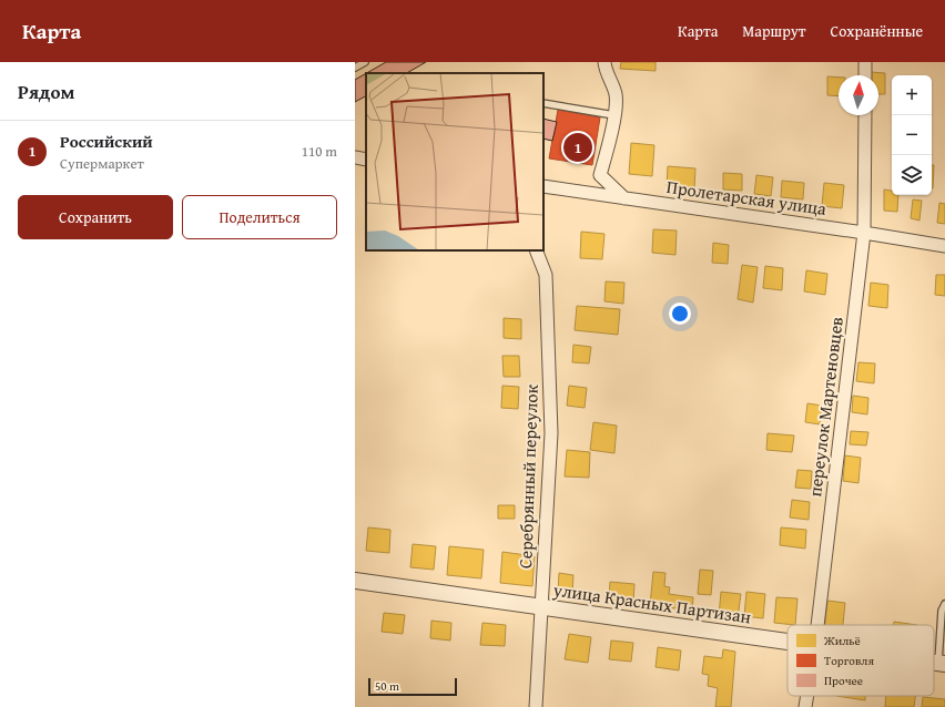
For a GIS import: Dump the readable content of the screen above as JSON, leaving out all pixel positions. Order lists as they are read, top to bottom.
{
  "streets": {
    "street": [
      "Пролетарская улица",
      "переулок Мартеновцев",
      "Серебрянный переулок",
      "улица Красных Партизан"
    ]
  },
  "crossings": [
    ["Пролетарская улица", "переулок Мартеновцев"],
    ["Серебрянный переулок", "улица Красных Партизан"]
  ],
  "legend": ["Жильё", "Торговля", "Прочее"],
  "scale_bar": "50 m",
  "north": "top",
  "page": {
    "header": "Карта",
    "nav": ["Карта", "Маршрут", "Сохранённые"],
    "heading": "Рядом",
    "map_buttons": ["+", "−"],
    "list": [
      {
        "mark": "1",
        "name": "Российский",
        "note": "Супермаркет",
        "value": "110 m"
      }
    ],
    "pins": "1",
    "buttons": ["Сохранить", "Поделиться"],
    "scale": "50 m"
  }
}
